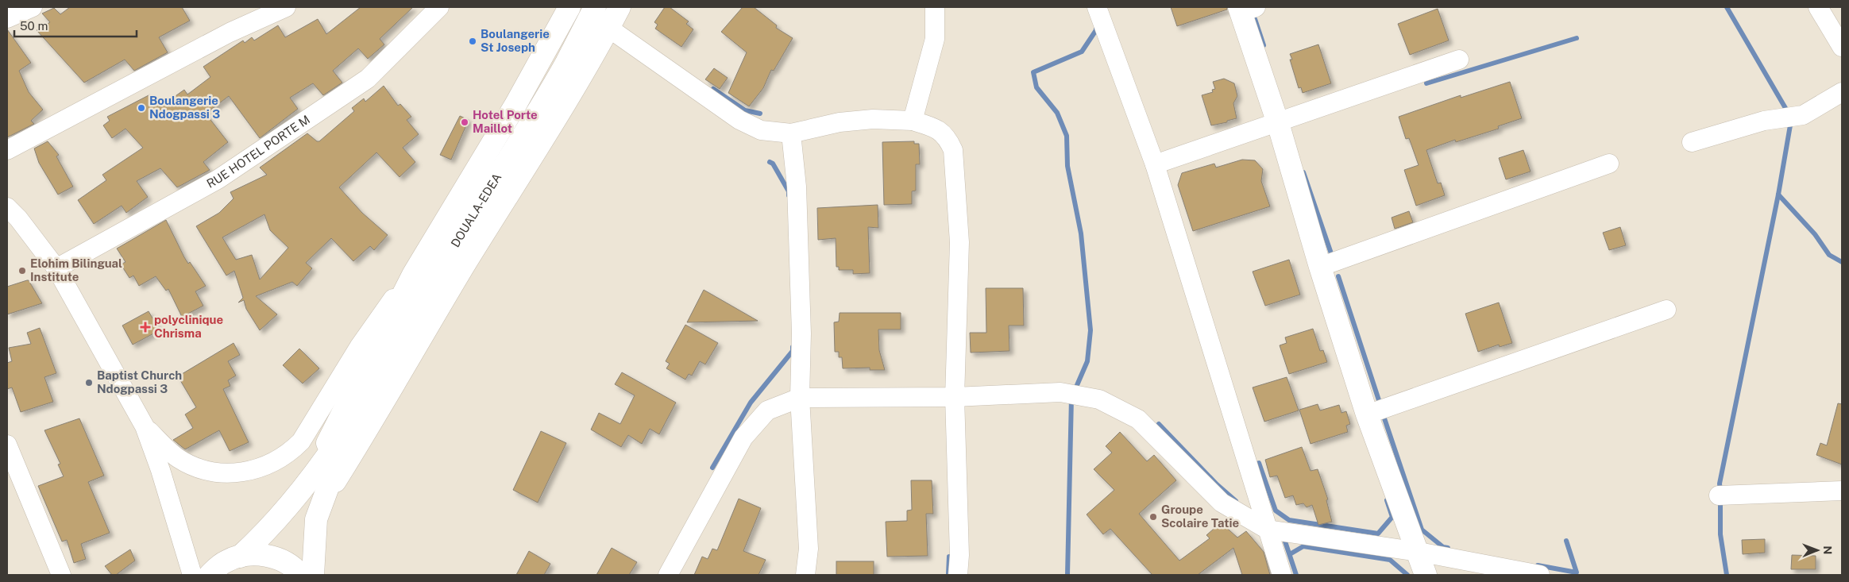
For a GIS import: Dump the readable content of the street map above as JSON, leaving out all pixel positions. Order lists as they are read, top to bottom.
{
  "streets": {
    "main road": ["DOUALA-EDEA"],
    "street": ["RUE HOTEL PORTE M"]
  },
  "places": {
    "other": [
      "Boulangerie St Joseph",
      "Boulangerie Ndogpassi 3",
      "Hotel Porte Maillot",
      "Elohim Bilingual Institute",
      "Baptist Church Ndogpassi 3",
      "Groupe Scolaire Tatie"
    ],
    "health": ["polyclinique Chrisma"]
  },
  "scale_bar": "50 m",
  "north": "right"
}
